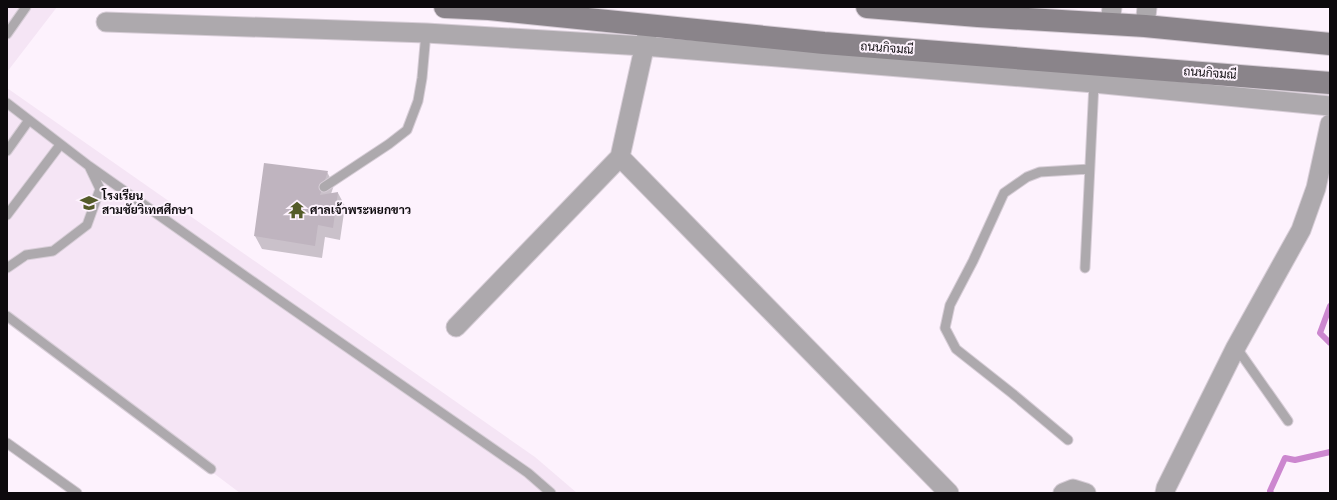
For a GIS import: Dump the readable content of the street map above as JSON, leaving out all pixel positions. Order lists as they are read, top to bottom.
{
  "streets": {
    "main road": ["ถนนกิจมณี"]
  },
  "places": {
    "school or university": ["โรงเรียน สามชัยวิเทศศึกษา"],
    "temple": ["ศาลเจ้าพระหยกขาว"]
  }
}
